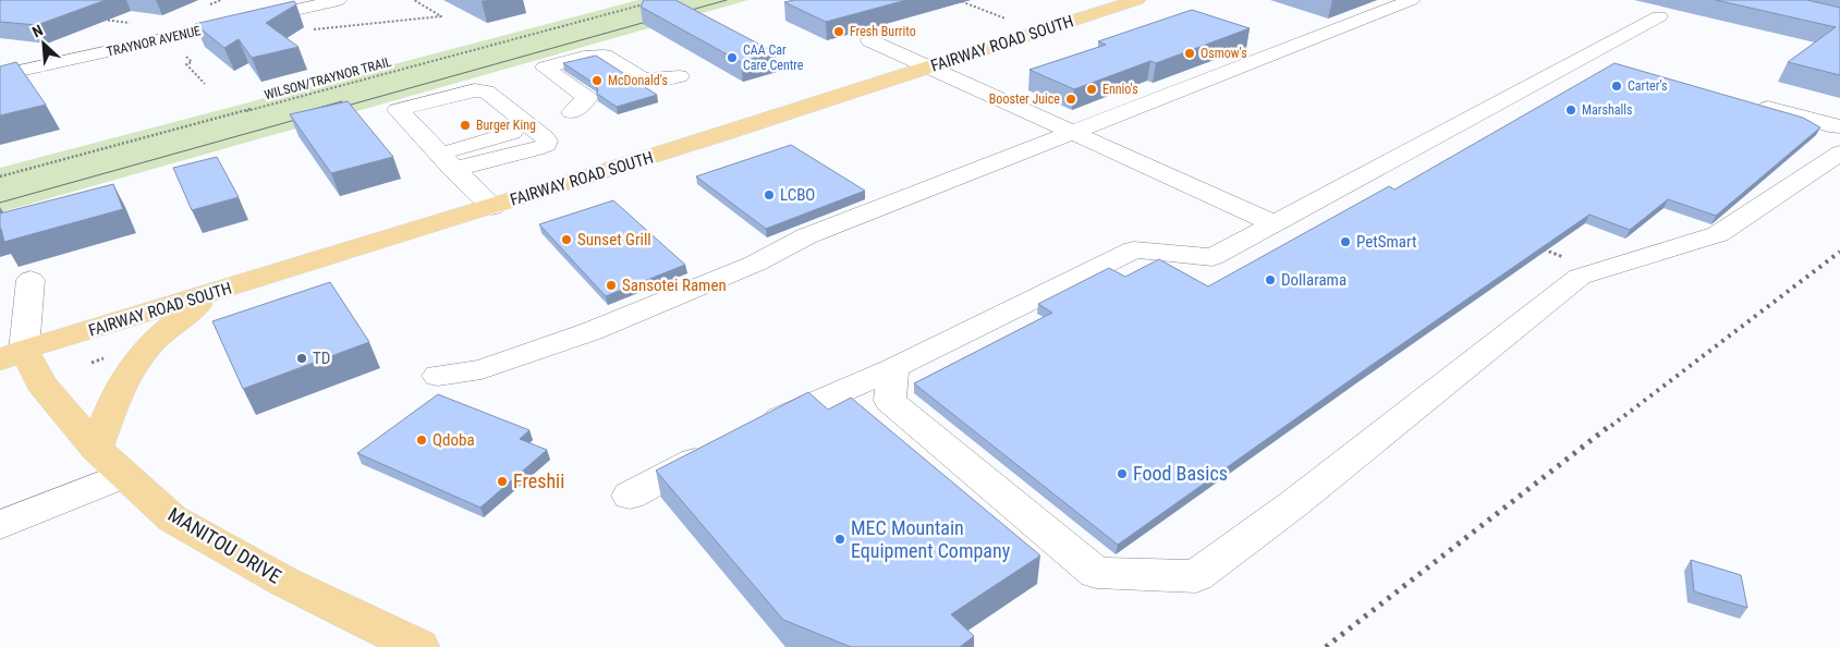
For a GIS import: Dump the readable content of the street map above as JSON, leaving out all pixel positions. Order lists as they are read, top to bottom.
{
  "streets": {
    "main road": ["FAIRWAY ROAD SOUTH", "MANITOU DRIVE"],
    "street": ["TRAYNOR AVENUE"],
    "path": ["WILSON/TRAYNOR TRAIL"]
  },
  "crossings": [
    ["FAIRWAY ROAD SOUTH", "MANITOU DRIVE"]
  ],
  "places": [
    "Fresh Burrito",
    "Osmow's",
    "CAA Car Care Centre",
    "McDonald's",
    "Carter's",
    "Ennio's",
    "Booster Juice",
    "Marshalls",
    "Burger King",
    "LCBO",
    "Sunset Grill",
    "PetSmart",
    "Dollarama",
    "Sansotei Ramen",
    "TD",
    "Qdoba",
    "Food Basics",
    "Freshii",
    "MEC Mountain Equipment Company"
  ],
  "north": "top left"
}
